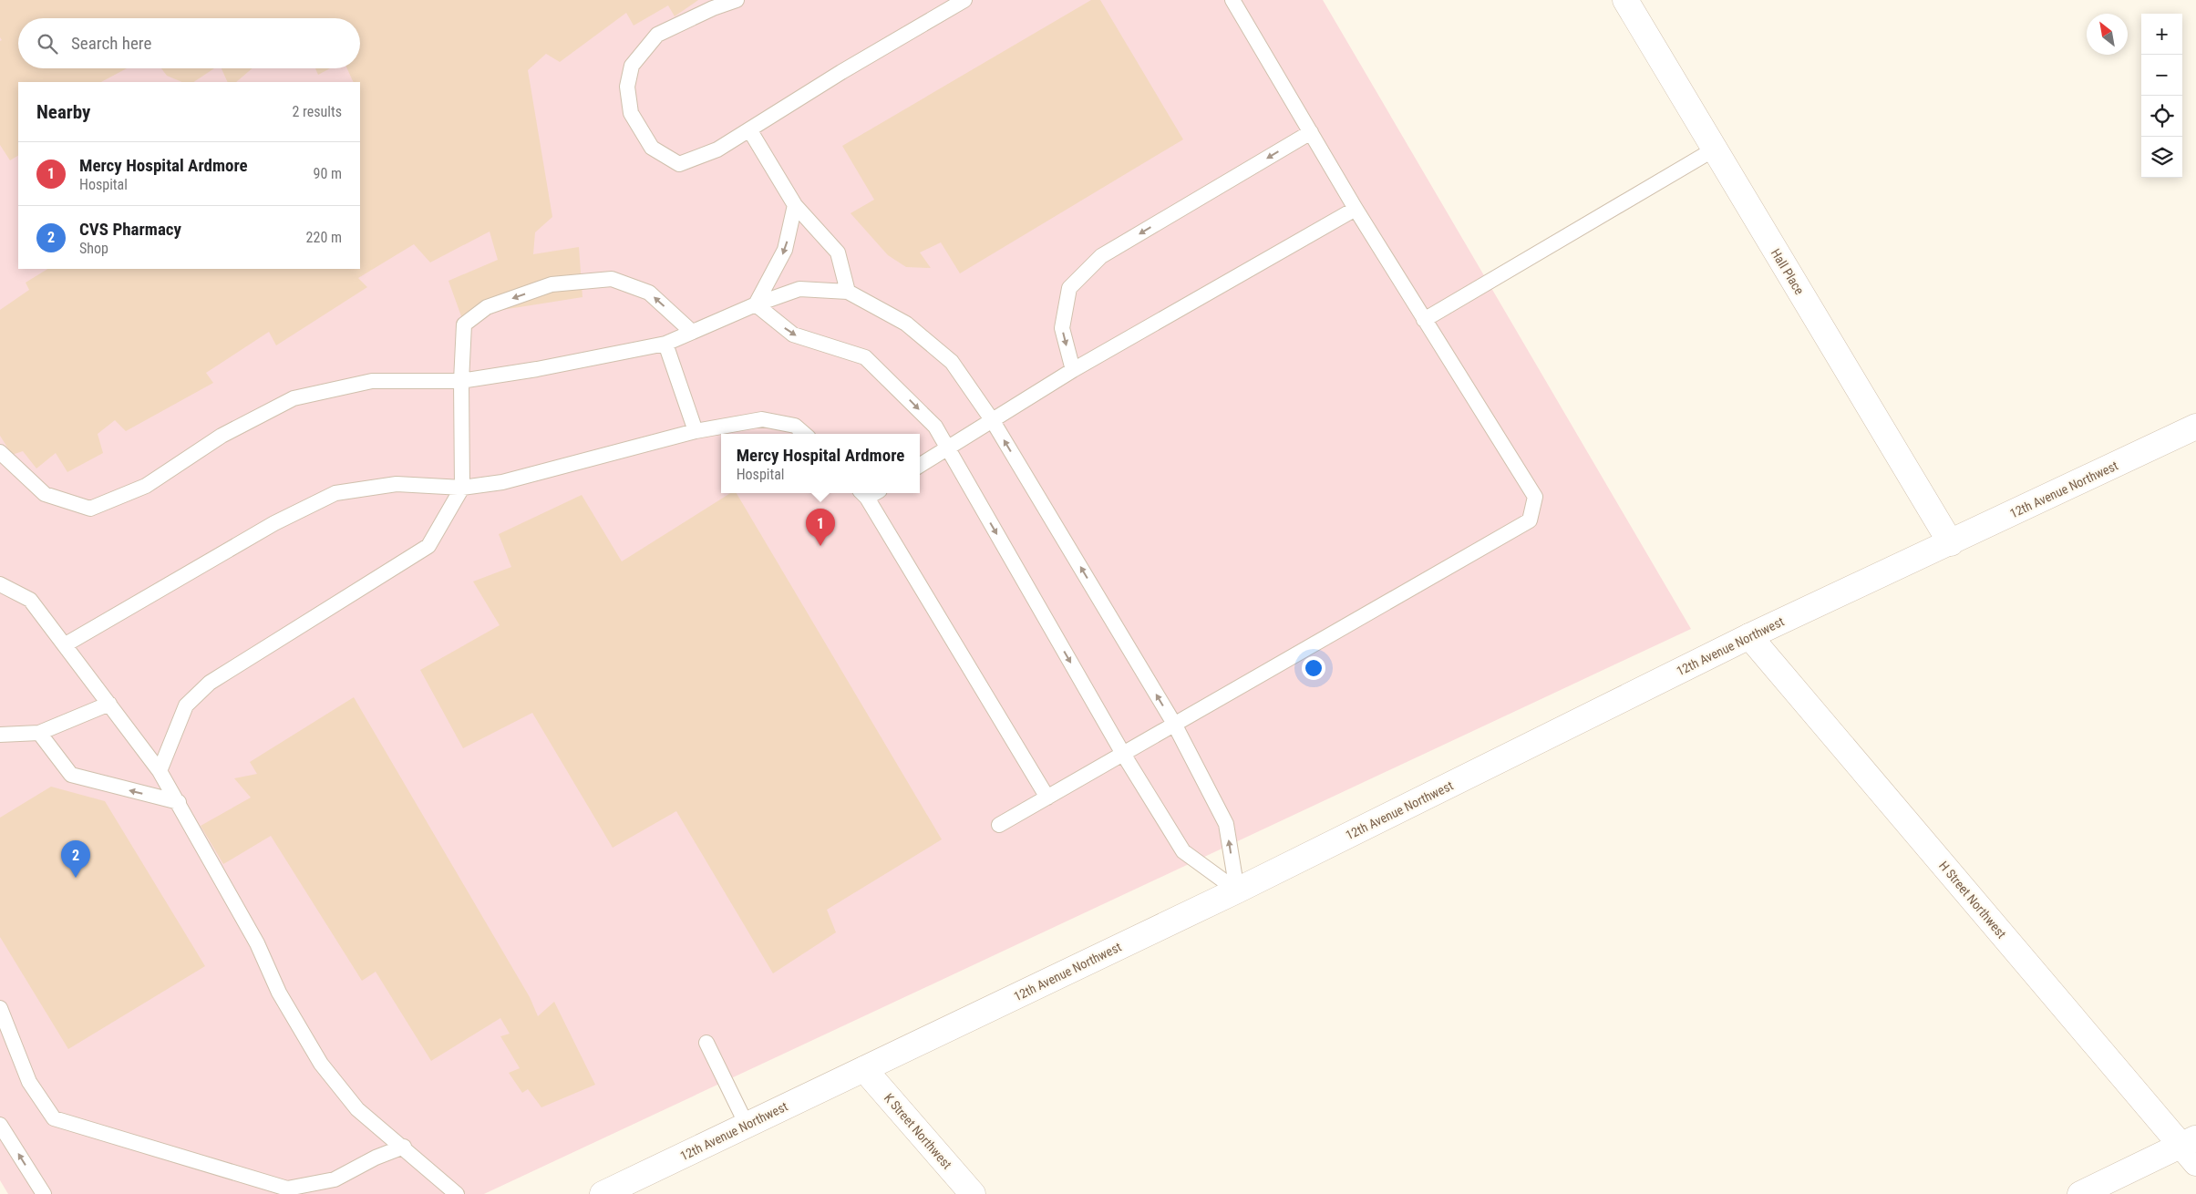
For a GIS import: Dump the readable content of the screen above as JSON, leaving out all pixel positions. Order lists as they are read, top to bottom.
{
  "streets": {
    "street": [
      "Hall Place",
      "12th Avenue Northwest",
      "H Street Northwest",
      "K Street Northwest"
    ]
  },
  "crossings": [
    ["Hall Place", "12th Avenue Northwest"],
    ["12th Avenue Northwest", "H Street Northwest"],
    ["12th Avenue Northwest", "K Street Northwest"]
  ],
  "north": "top left",
  "page": {
    "map_buttons": ["+", "−"],
    "search": "Search here",
    "heading": ["Nearby", "2 results"],
    "list": [
      {
        "mark": "1",
        "name": "Mercy Hospital Ardmore",
        "note": "Hospital",
        "value": "90 m"
      },
      {
        "mark": "2",
        "name": "CVS Pharmacy",
        "note": "Shop",
        "value": "220 m"
      }
    ],
    "popup": ["Mercy Hospital Ardmore", "Hospital"],
    "pins": ["1", "2"]
  }
}
